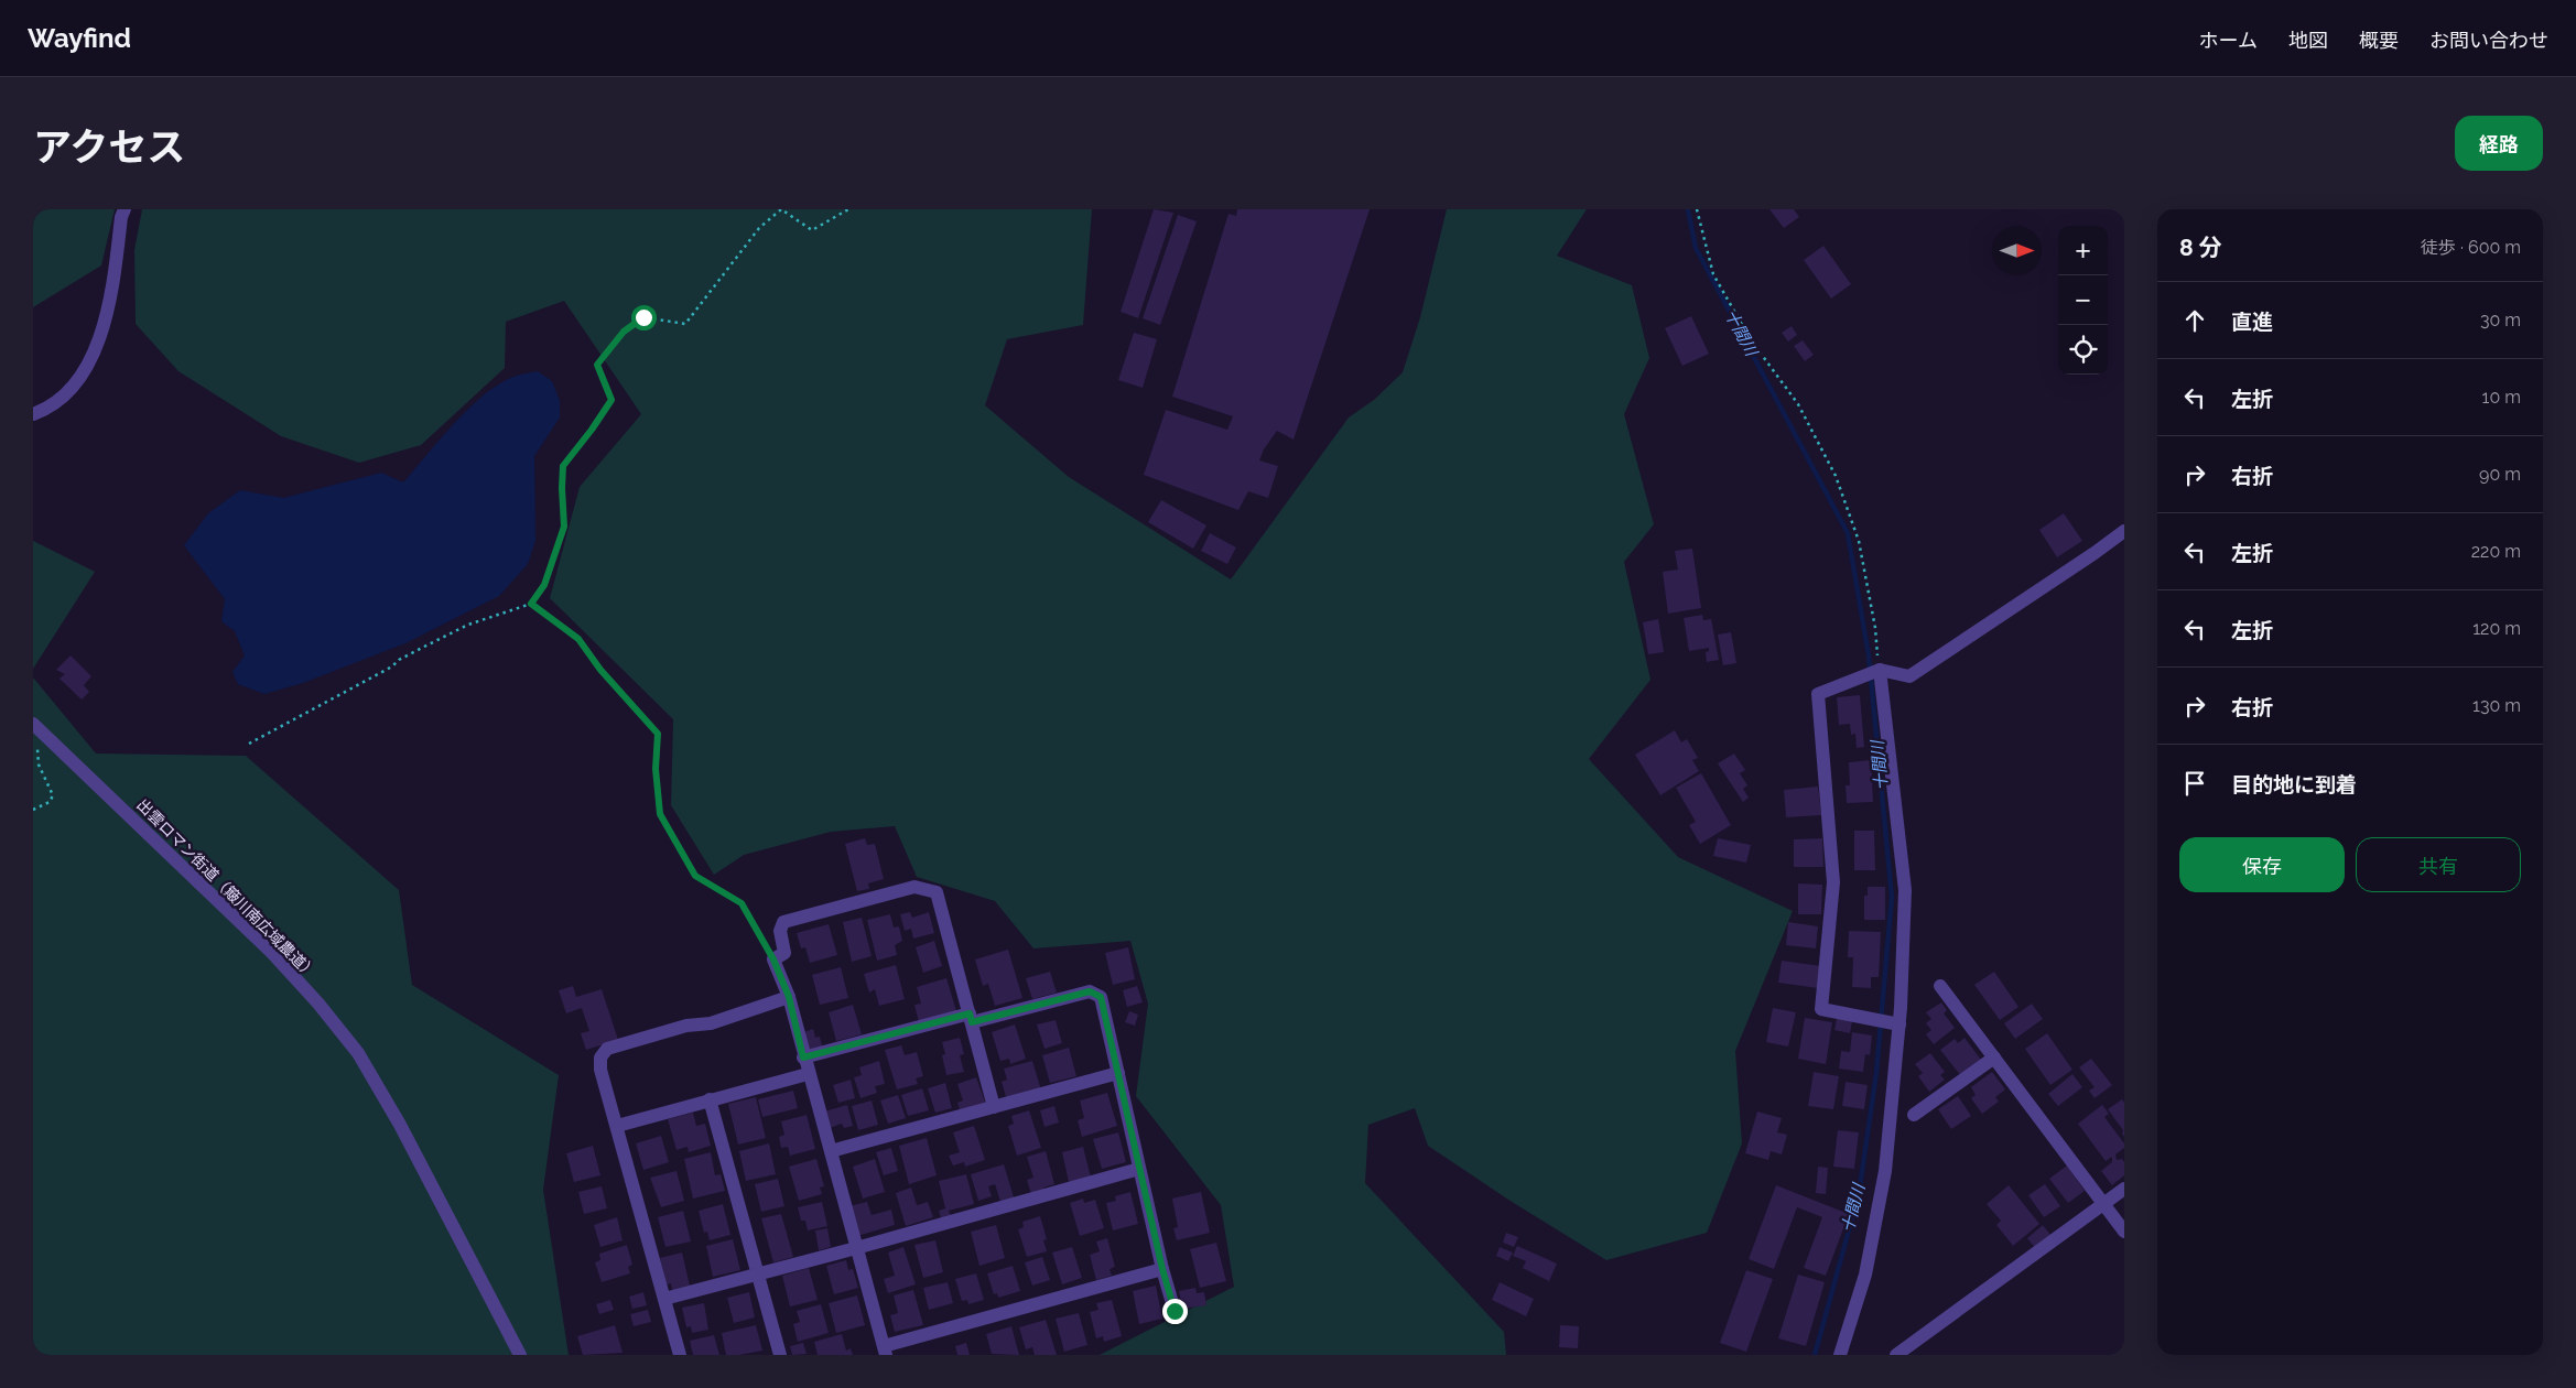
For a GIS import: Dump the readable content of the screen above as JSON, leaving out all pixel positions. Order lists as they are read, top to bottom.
{
  "streets": {
    "street": ["出雲ロマン街道（簸川南広域農道）"]
  },
  "water": ["十間川"],
  "north": "right",
  "page": {
    "header": "Wayfind",
    "nav": [
      "ホーム",
      "地図",
      "概要",
      "お問い合わせ"
    ],
    "title": "アクセス",
    "buttons": [
      "経路",
      ["保存", "共有"]
    ],
    "heading": ["8 分", "徒歩 · 600 m"],
    "map_buttons": ["+", "−"],
    "list": [
      ["直進", "30 m"],
      ["左折", "10 m"],
      ["右折", "90 m"],
      ["左折", "220 m"],
      ["左折", "120 m"],
      ["右折", "130 m"],
      "目的地に到着"
    ]
  }
}
